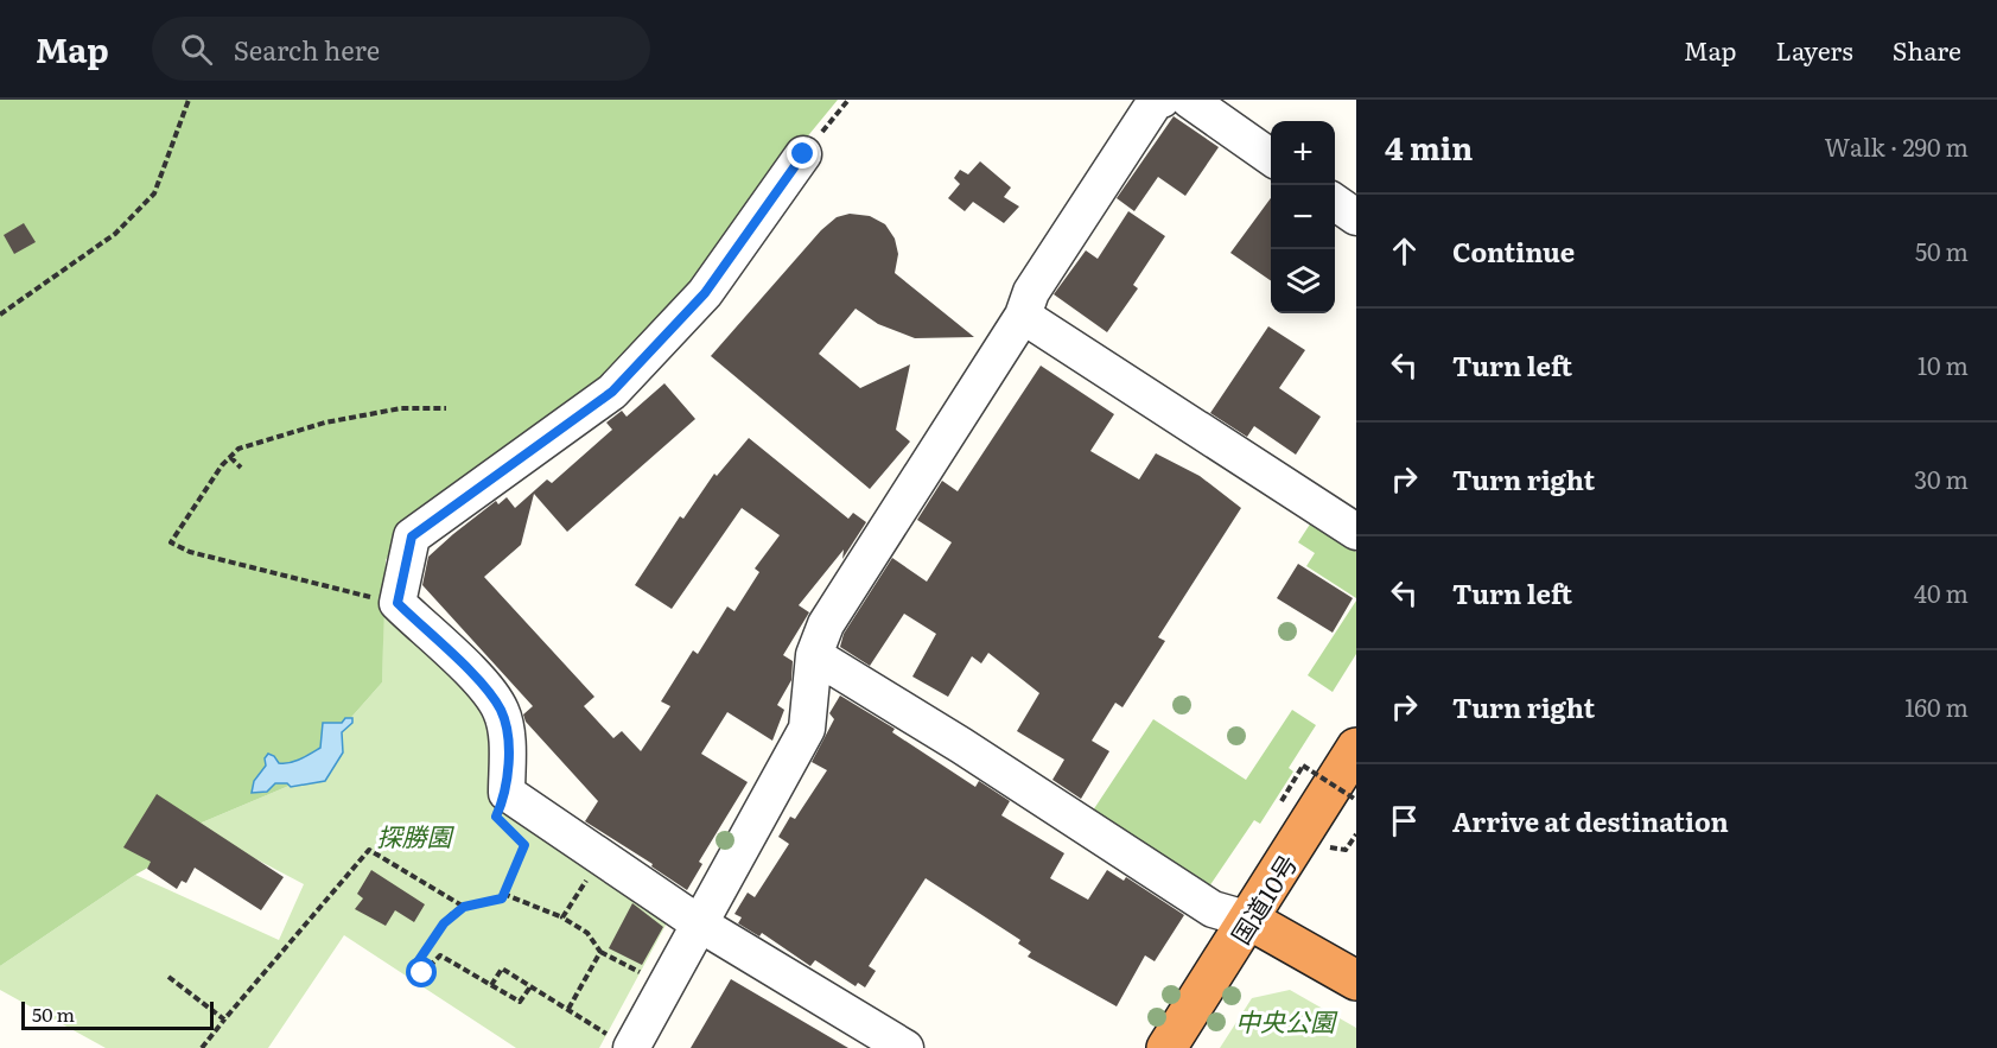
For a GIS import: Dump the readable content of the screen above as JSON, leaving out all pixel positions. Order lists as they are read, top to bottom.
{
  "streets": {
    "highway": ["国道10号"]
  },
  "parks": ["探勝園", "中央公園"],
  "scale_bar": "50 m",
  "page": {
    "header": "Map",
    "search": "Search here",
    "nav": ["Map", "Layers", "Share"],
    "heading": ["4 min", "Walk · 290 m"],
    "map_buttons": ["+", "−"],
    "list": [
      ["Continue", "50 m"],
      ["Turn left", "10 m"],
      ["Turn right", "30 m"],
      ["Turn left", "40 m"],
      ["Turn right", "160 m"],
      "Arrive at destination"
    ],
    "scale": "50 m"
  }
}
